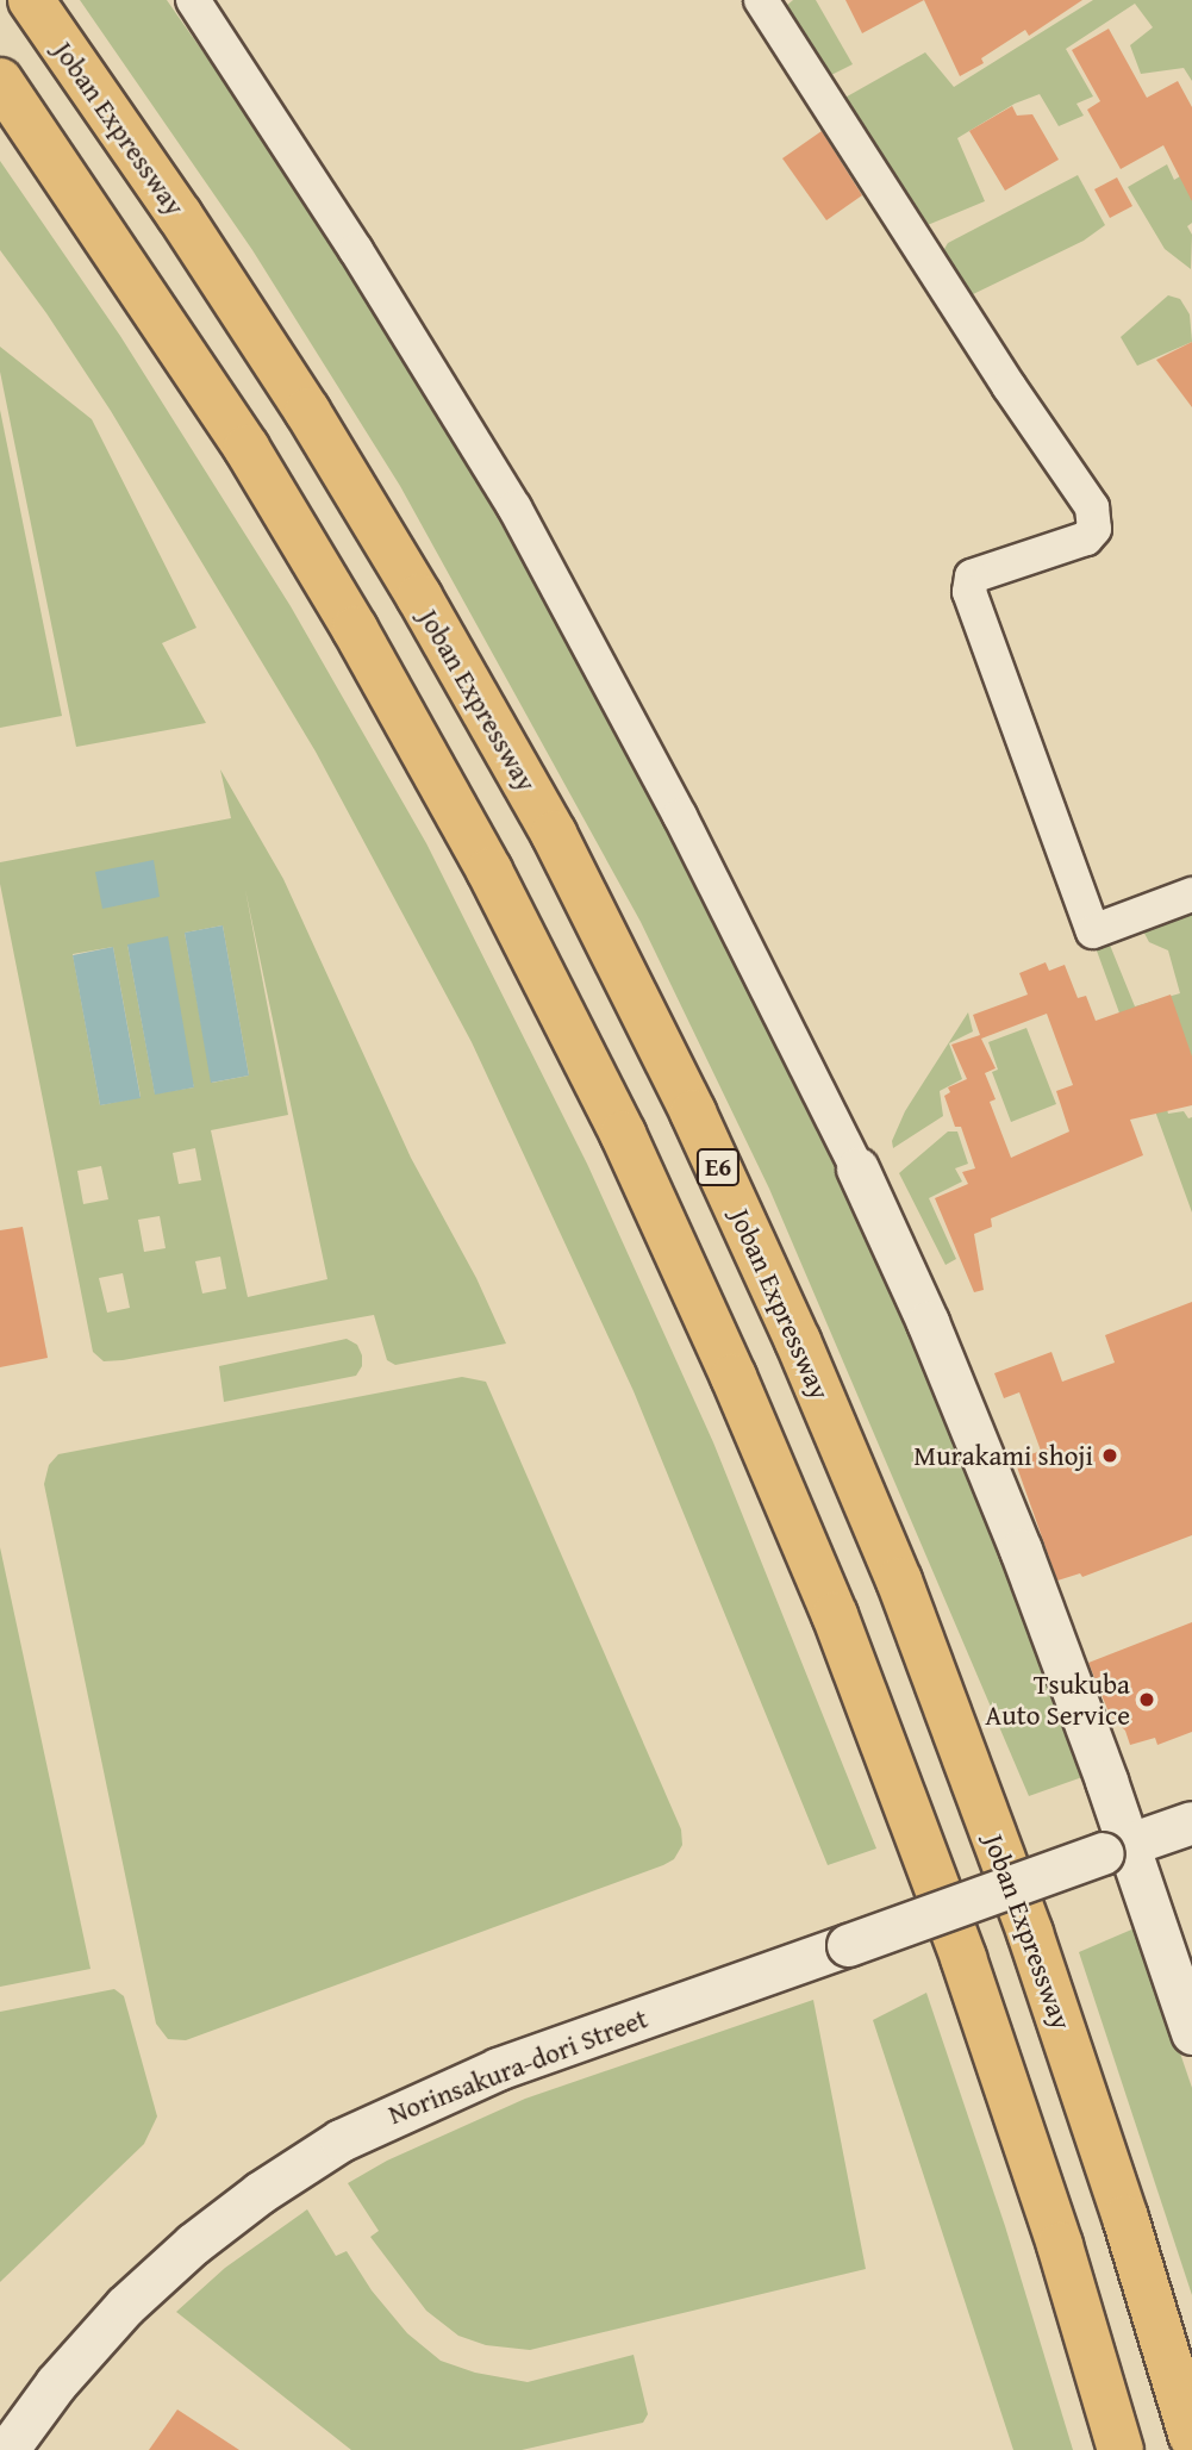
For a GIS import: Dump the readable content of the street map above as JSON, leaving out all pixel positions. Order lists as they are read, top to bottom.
{
  "streets": {
    "highway": ["Joban Expressway", "E6"],
    "street": ["Norinsakura-dori Street"]
  },
  "places": ["Murakami shoji", "Tsukuba Auto Service"]
}
